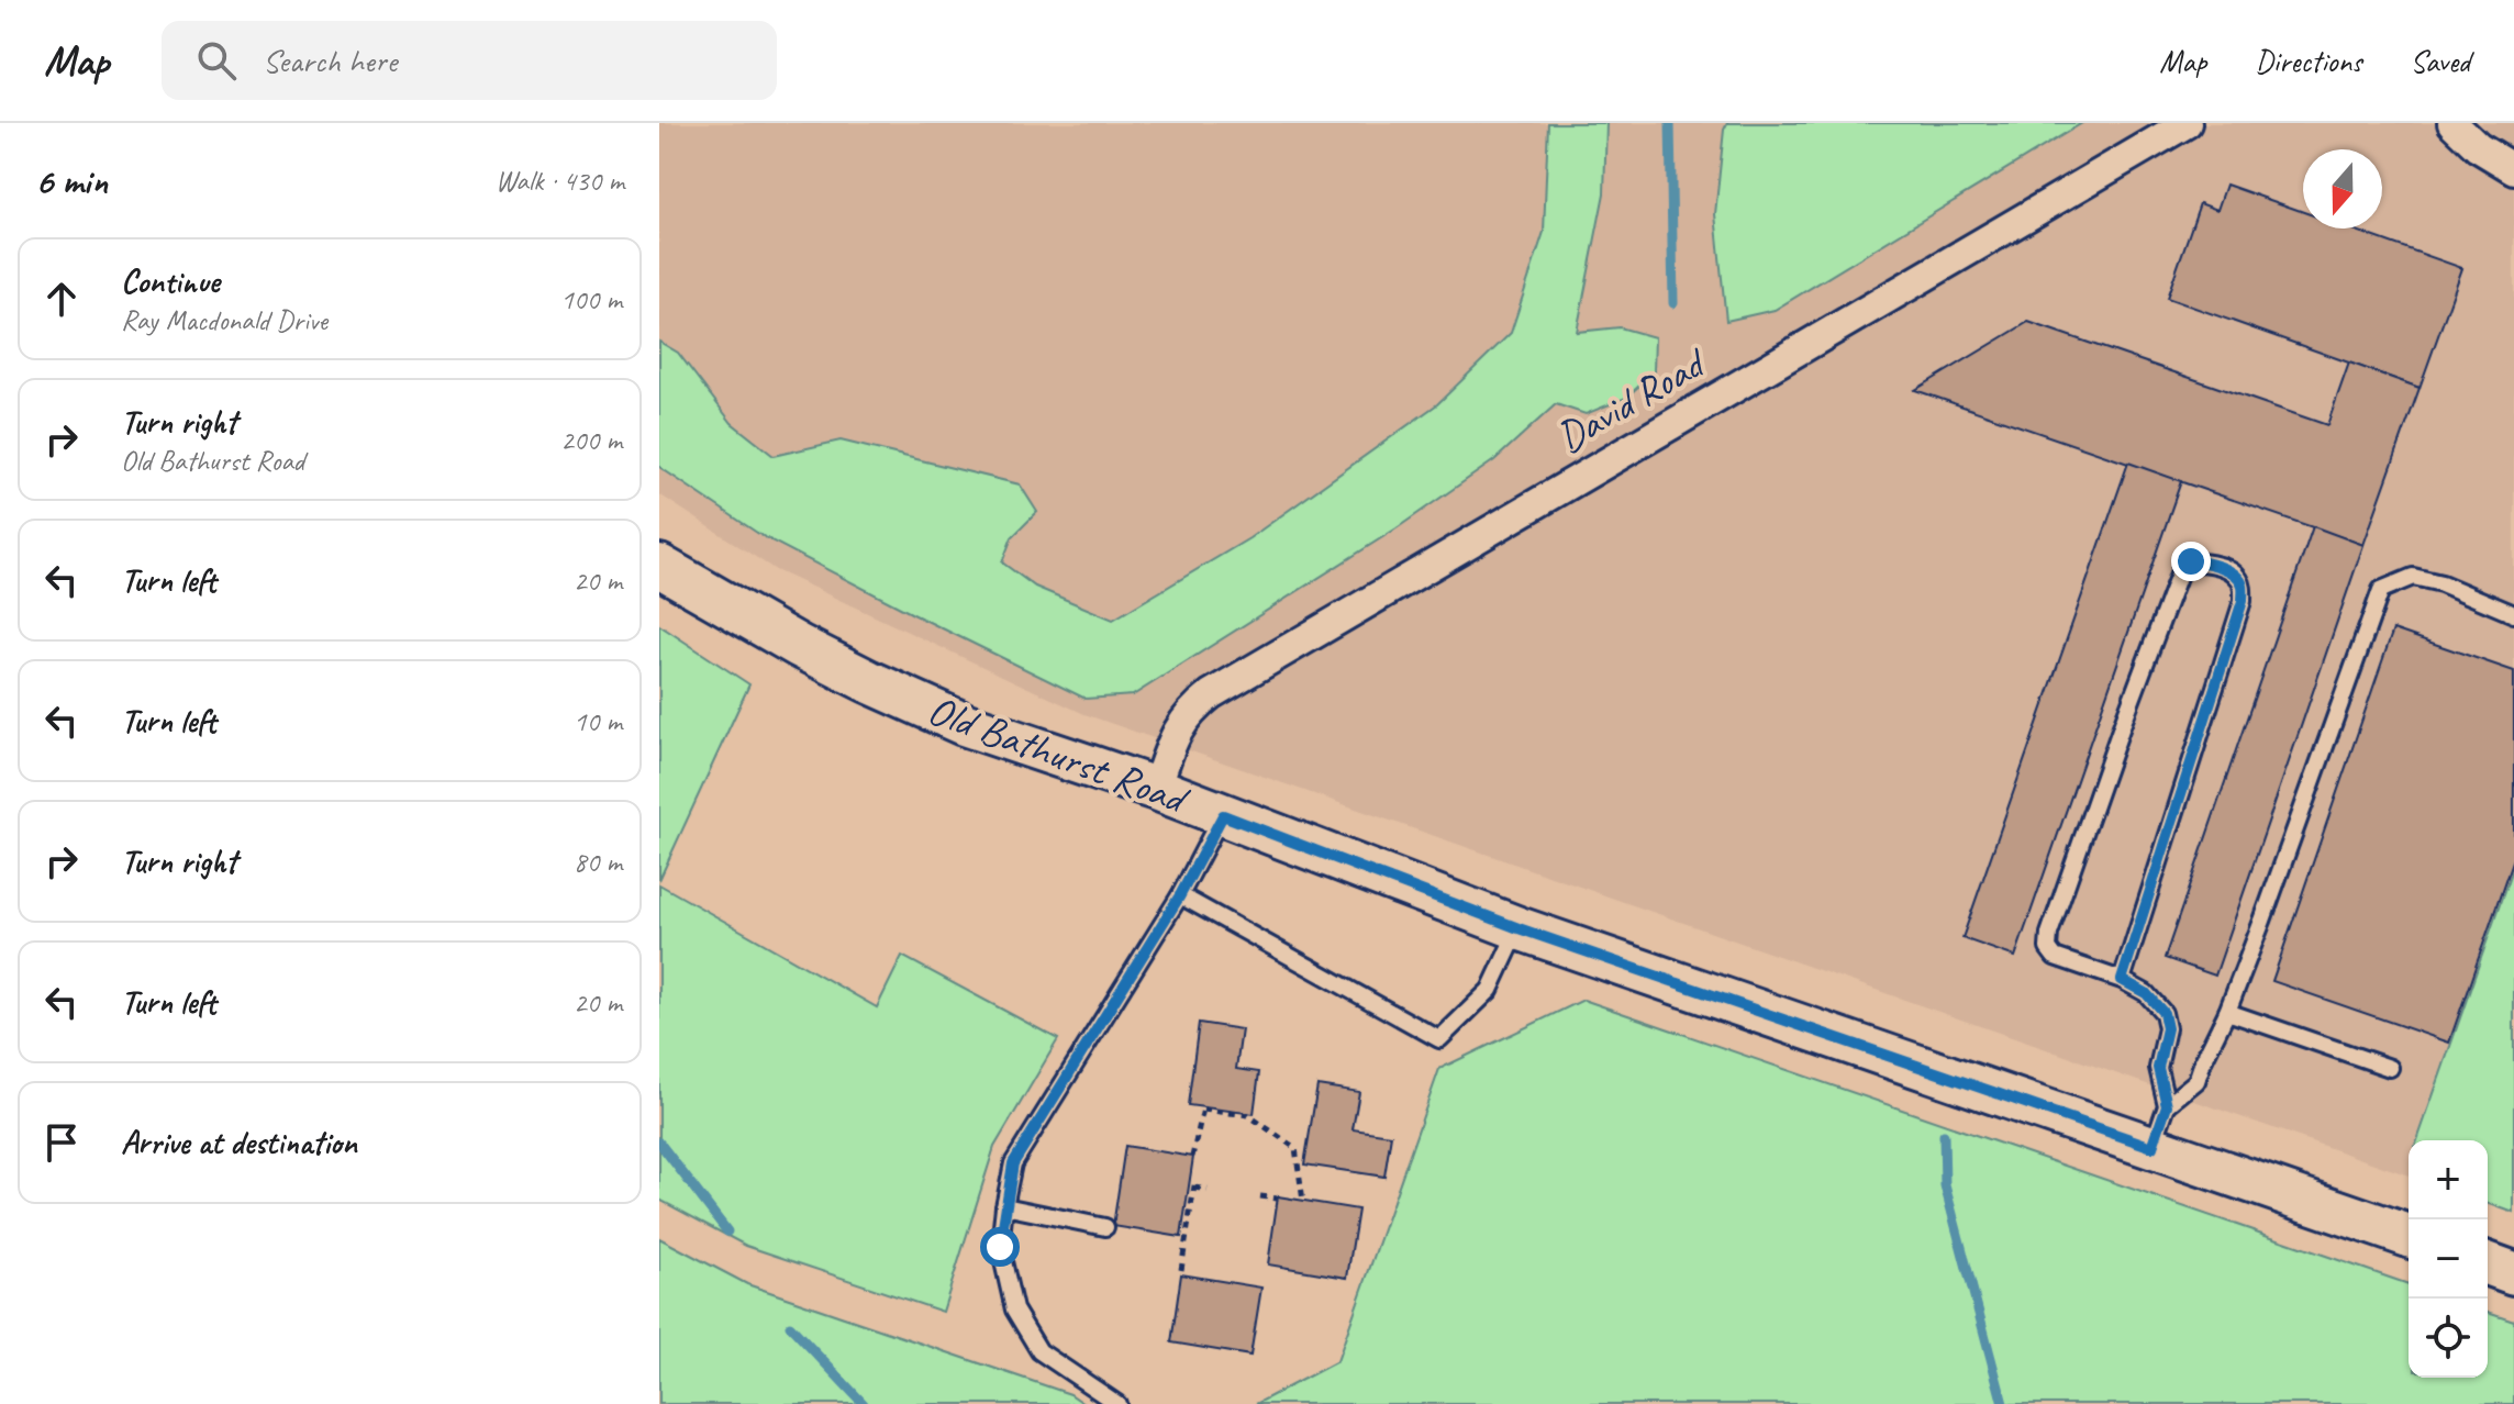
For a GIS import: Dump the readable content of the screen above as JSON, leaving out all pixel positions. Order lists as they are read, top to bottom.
{
  "streets": {
    "main road": ["Old Bathurst Road"],
    "street": ["David Road"]
  },
  "crossings": [
    ["David Road", "Old Bathurst Road"]
  ],
  "north": "bottom",
  "page": {
    "header": "Map",
    "search": "Search here",
    "nav": ["Map", "Directions", "Saved"],
    "heading": ["6 min", "Walk · 430 m"],
    "list": [
      ["Continue", "Ray Macdonald Drive", "100 m"],
      ["Turn right", "Old Bathurst Road", "200 m"],
      ["Turn left", "20 m"],
      ["Turn left", "10 m"],
      ["Turn right", "80 m"],
      ["Turn left", "20 m"],
      "Arrive at destination"
    ],
    "map_buttons": ["+", "−"]
  }
}
